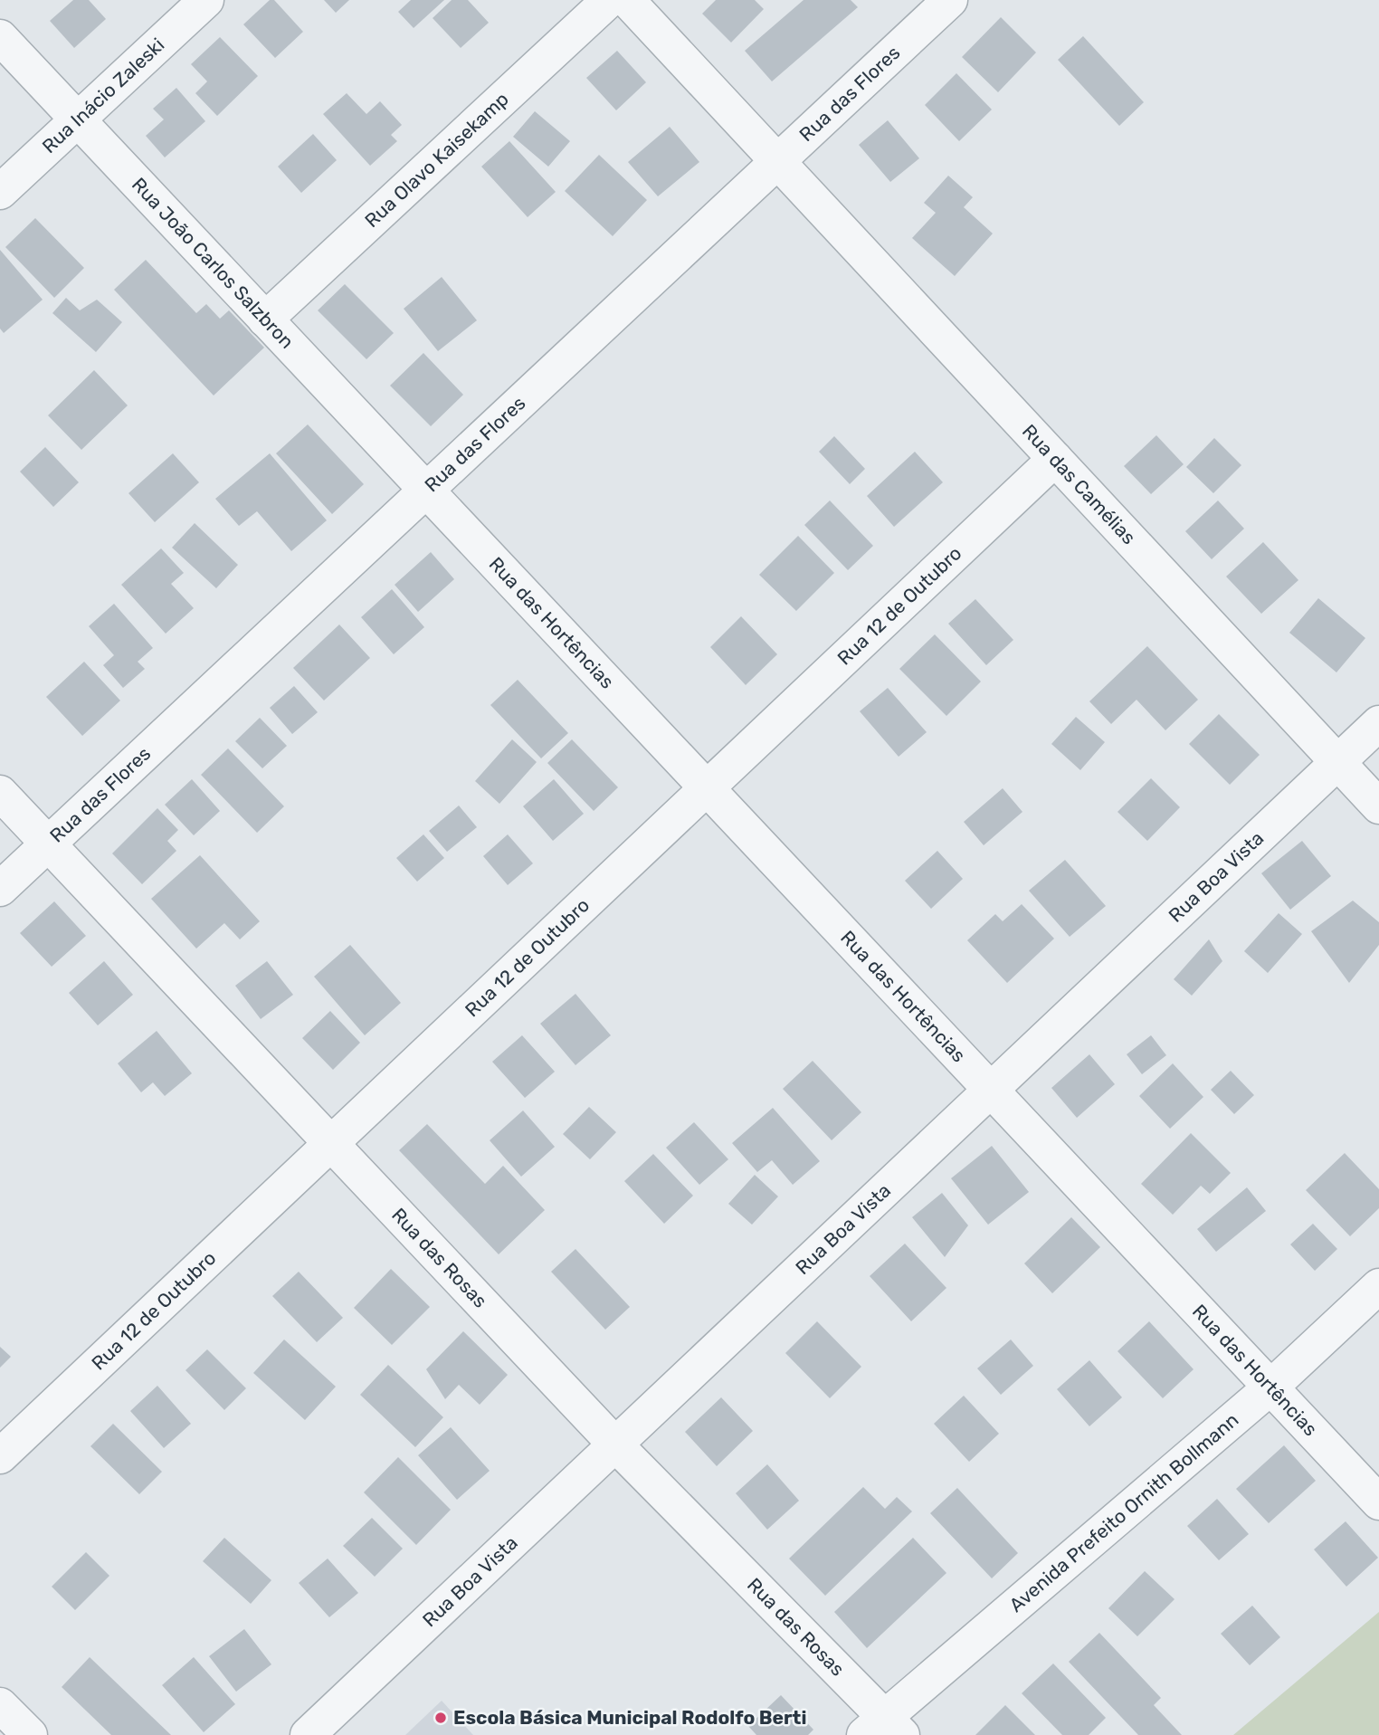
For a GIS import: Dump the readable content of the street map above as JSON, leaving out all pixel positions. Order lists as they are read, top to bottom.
{
  "streets": {
    "street": [
      "Rua das Flores",
      "Rua Inácio Zaleski",
      "Rua Olavo Kaisekamp",
      "Rua João Carlos Salzbron",
      "Rua das Camélias",
      "Rua 12 de Outubro",
      "Rua das Hortências",
      "Rua Boa Vista",
      "Rua das Rosas",
      "Avenida Prefeito Ornith Bollmann"
    ]
  },
  "crossings": [
    ["Rua das Flores", "Rua João Carlos Salzbron"],
    ["Rua das Flores", "Rua das Camélias"],
    ["Rua das Flores", "Rua das Hortências"],
    ["Rua das Flores", "Rua das Rosas"],
    ["Rua Inácio Zaleski", "Rua João Carlos Salzbron"],
    ["Rua Olavo Kaisekamp", "Rua João Carlos Salzbron"],
    ["Rua João Carlos Salzbron", "Rua das Hortências"],
    ["Rua das Camélias", "Rua 12 de Outubro"],
    ["Rua das Camélias", "Rua Boa Vista"],
    ["Rua 12 de Outubro", "Rua das Hortências"],
    ["Rua 12 de Outubro", "Rua das Rosas"],
    ["Rua das Hortências", "Rua Boa Vista"],
    ["Rua das Hortências", "Avenida Prefeito Ornith Bollmann"],
    ["Rua Boa Vista", "Rua das Rosas"],
    ["Rua das Rosas", "Avenida Prefeito Ornith Bollmann"]
  ],
  "places": ["Escola Básica Municipal Rodolfo Berti"]
}
